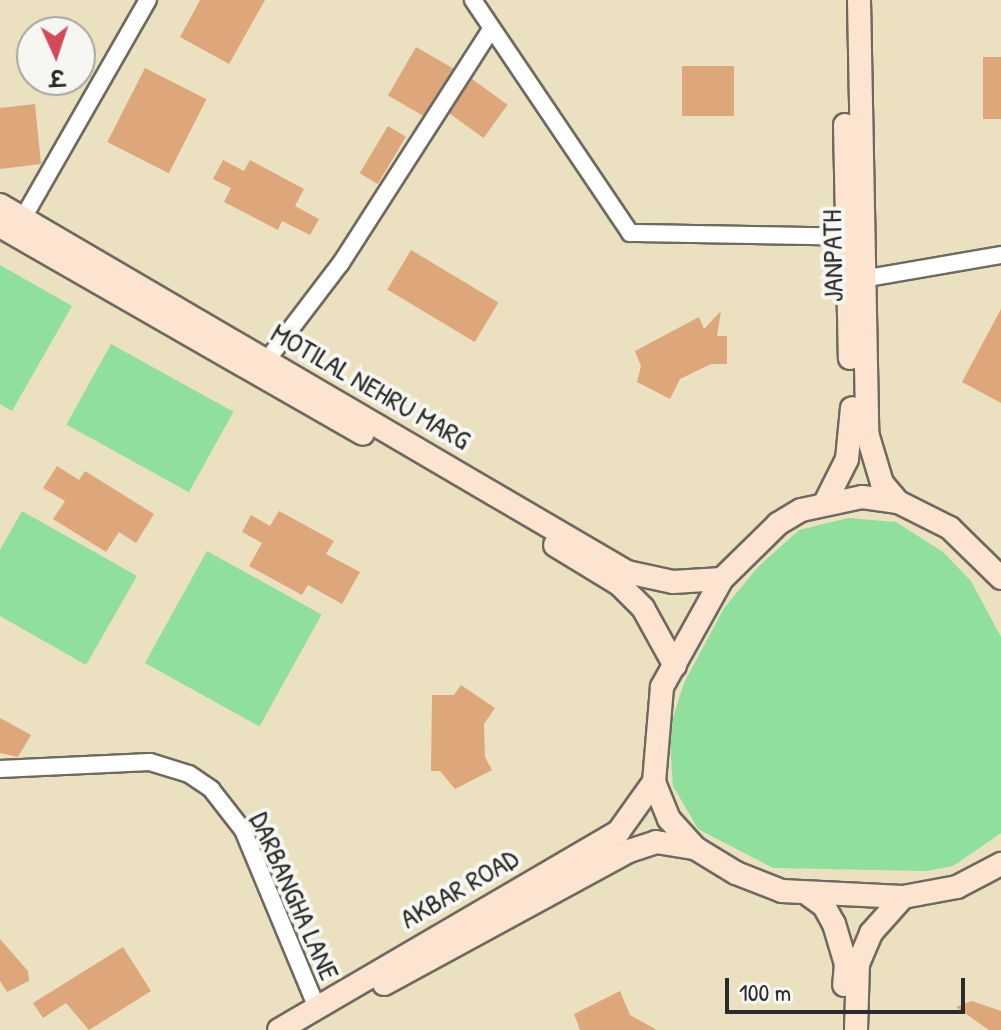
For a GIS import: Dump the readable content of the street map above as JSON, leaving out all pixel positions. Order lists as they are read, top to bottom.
{
  "streets": {
    "main road": ["JANPATH", "MOTILAL NEHRU MARG", "AKBAR ROAD"],
    "street": ["DARBANGHA LANE"]
  },
  "crossings": [
    ["AKBAR ROAD", "DARBANGHA LANE"]
  ],
  "scale_bar": "100 m",
  "north": "bottom"
}
